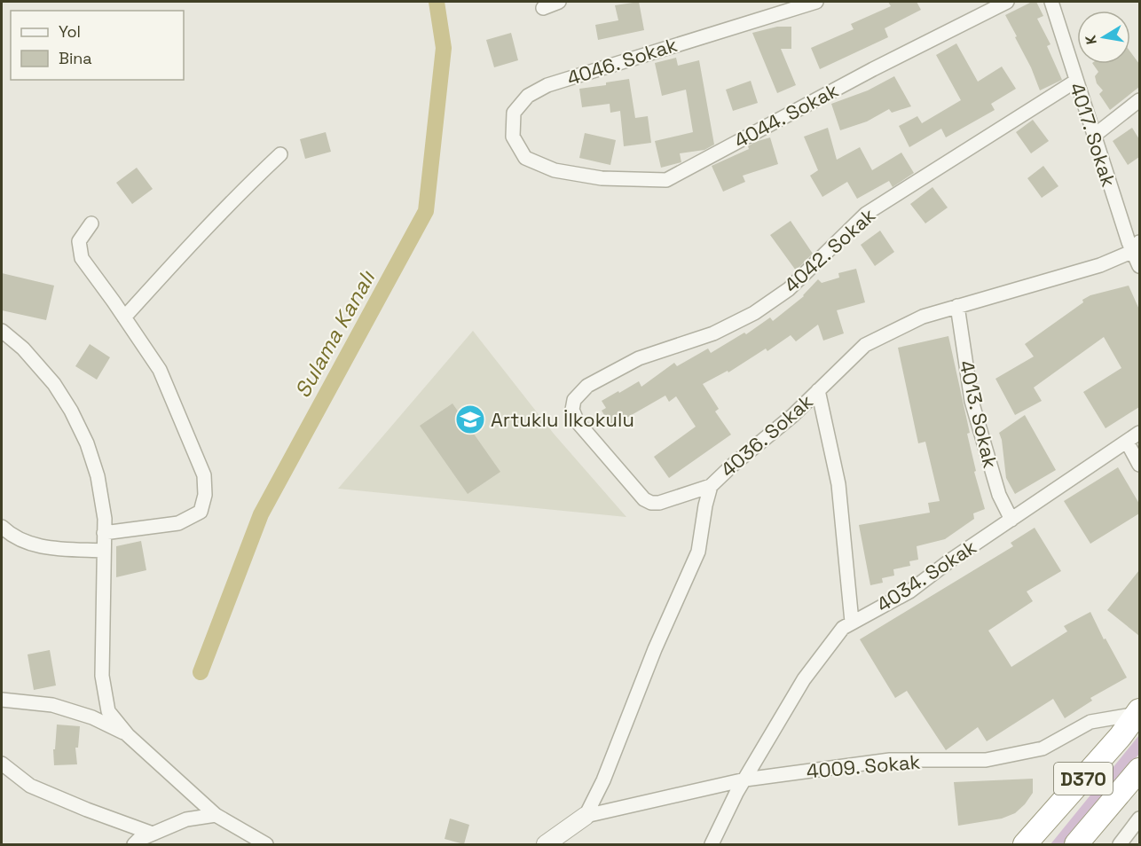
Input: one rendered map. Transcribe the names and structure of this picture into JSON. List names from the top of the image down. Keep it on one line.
{"streets":{"highway":["D370"],"street":["4046. Sokak","4044. Sokak","4017. Sokak","4042. Sokak","4013. Sokak","4036. Sokak","4034. Sokak","4009. Sokak"]},"crossings":[["4046. Sokak","4044. Sokak"],["4017. Sokak","4042. Sokak"],["4017. Sokak","4036. Sokak"],["4042. Sokak","4036. Sokak"],["4013. Sokak","4036. Sokak"],["4013. Sokak","4034. Sokak"],["4036. Sokak","4009. Sokak"],["4034. Sokak","4009. Sokak"],["4009. Sokak","D370"]],"water":["Sulama Kanalı"],"places":{"school or university":["Artuklu İlkokulu"]},"legend":["Yol","Bina"],"north":"left"}
